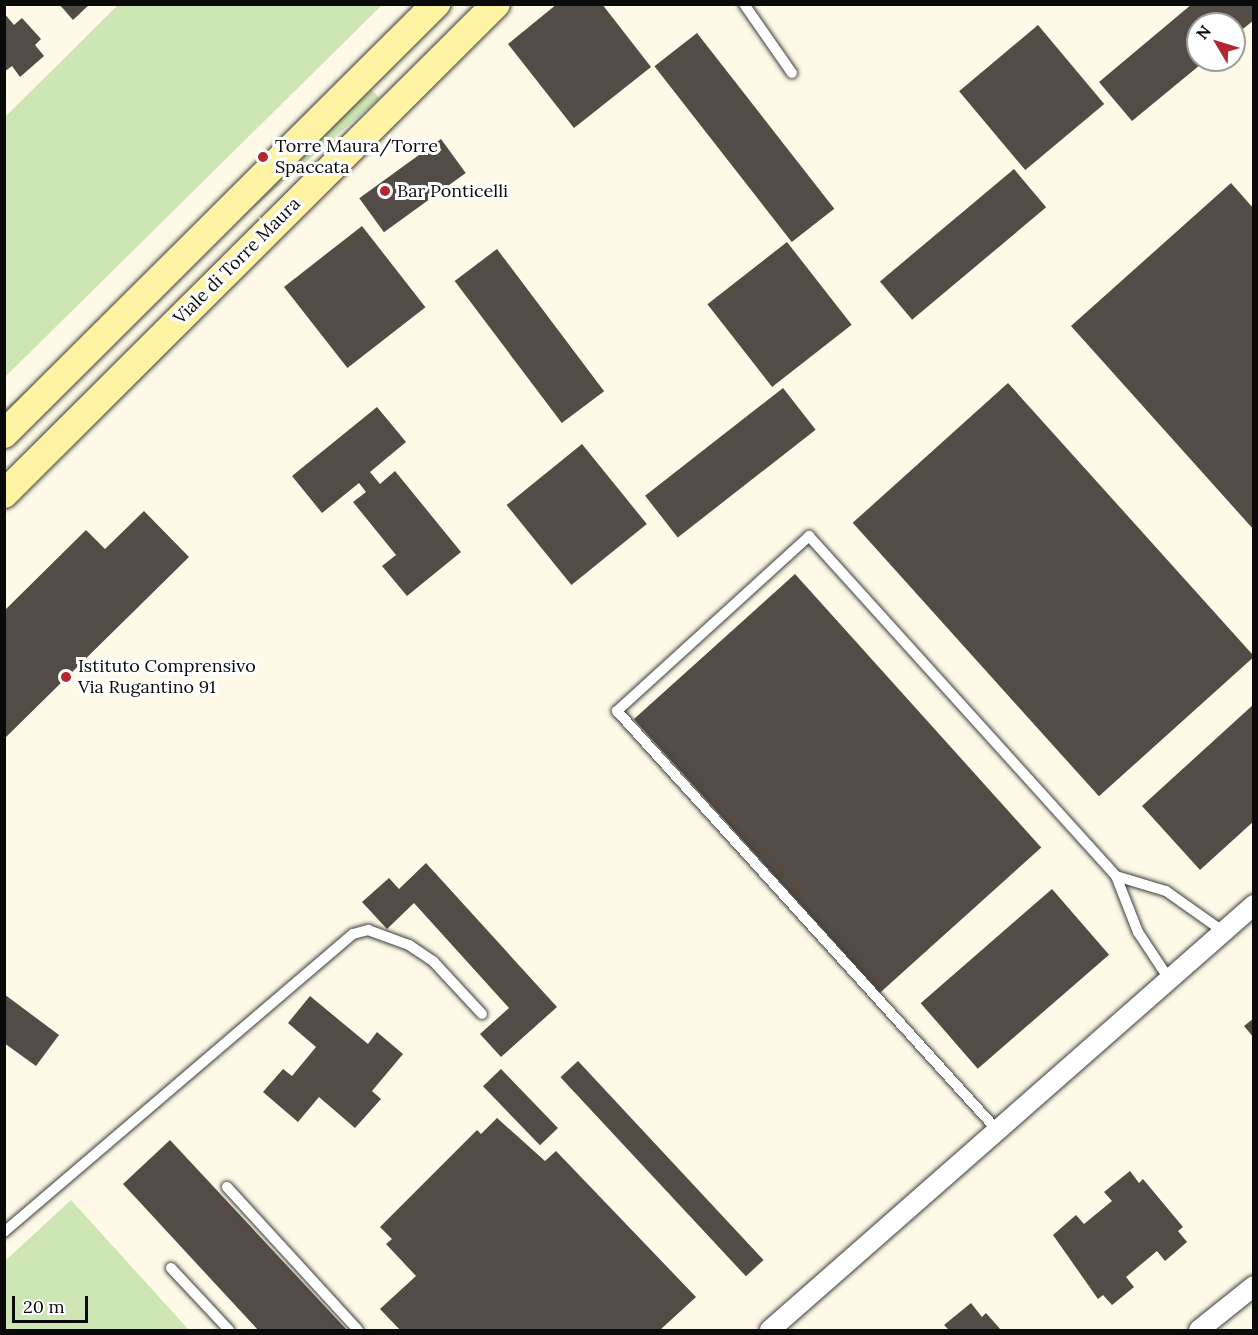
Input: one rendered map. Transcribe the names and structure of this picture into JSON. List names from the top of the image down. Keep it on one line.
{"streets":{"street":["Viale di Torre Maura"]},"places":["Torre Maura/Torre Spaccata","Bar Ponticelli","Istituto Comprensivo Via Rugantino 91"],"scale_bar":"20 m","north":"top left"}
